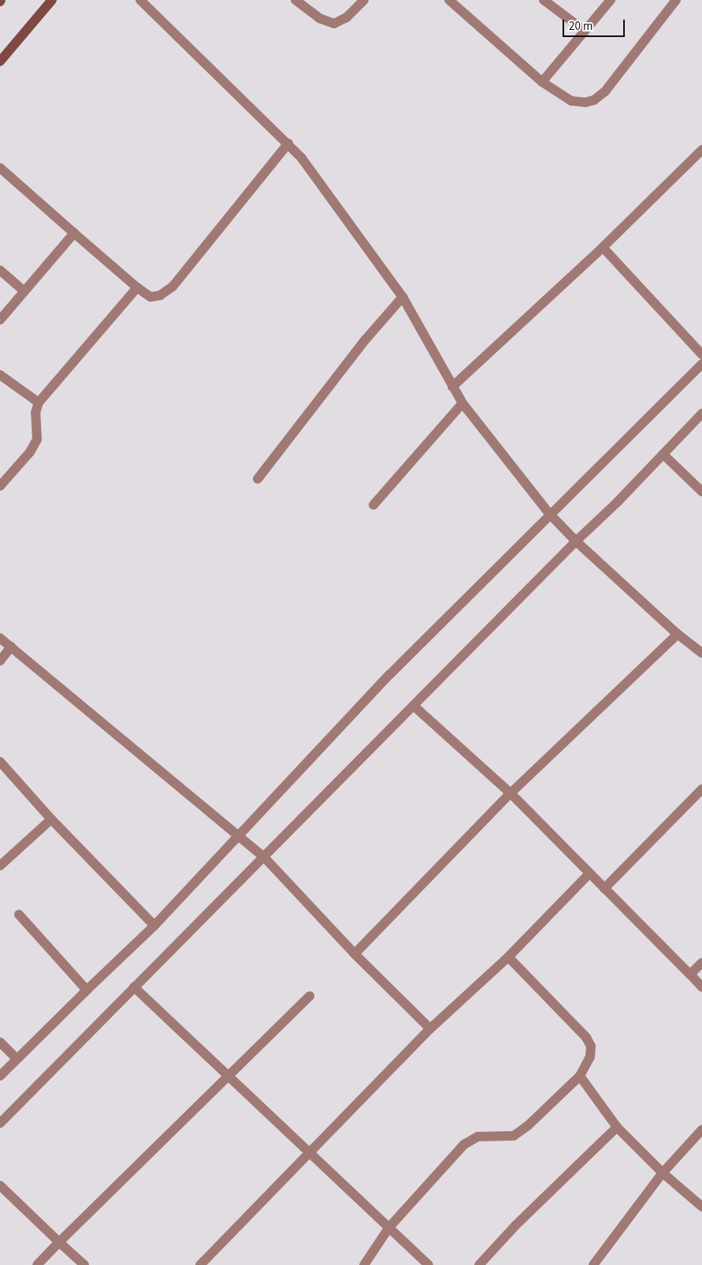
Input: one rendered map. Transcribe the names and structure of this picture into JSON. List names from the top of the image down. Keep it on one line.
{"scale_bar":"20 m"}
